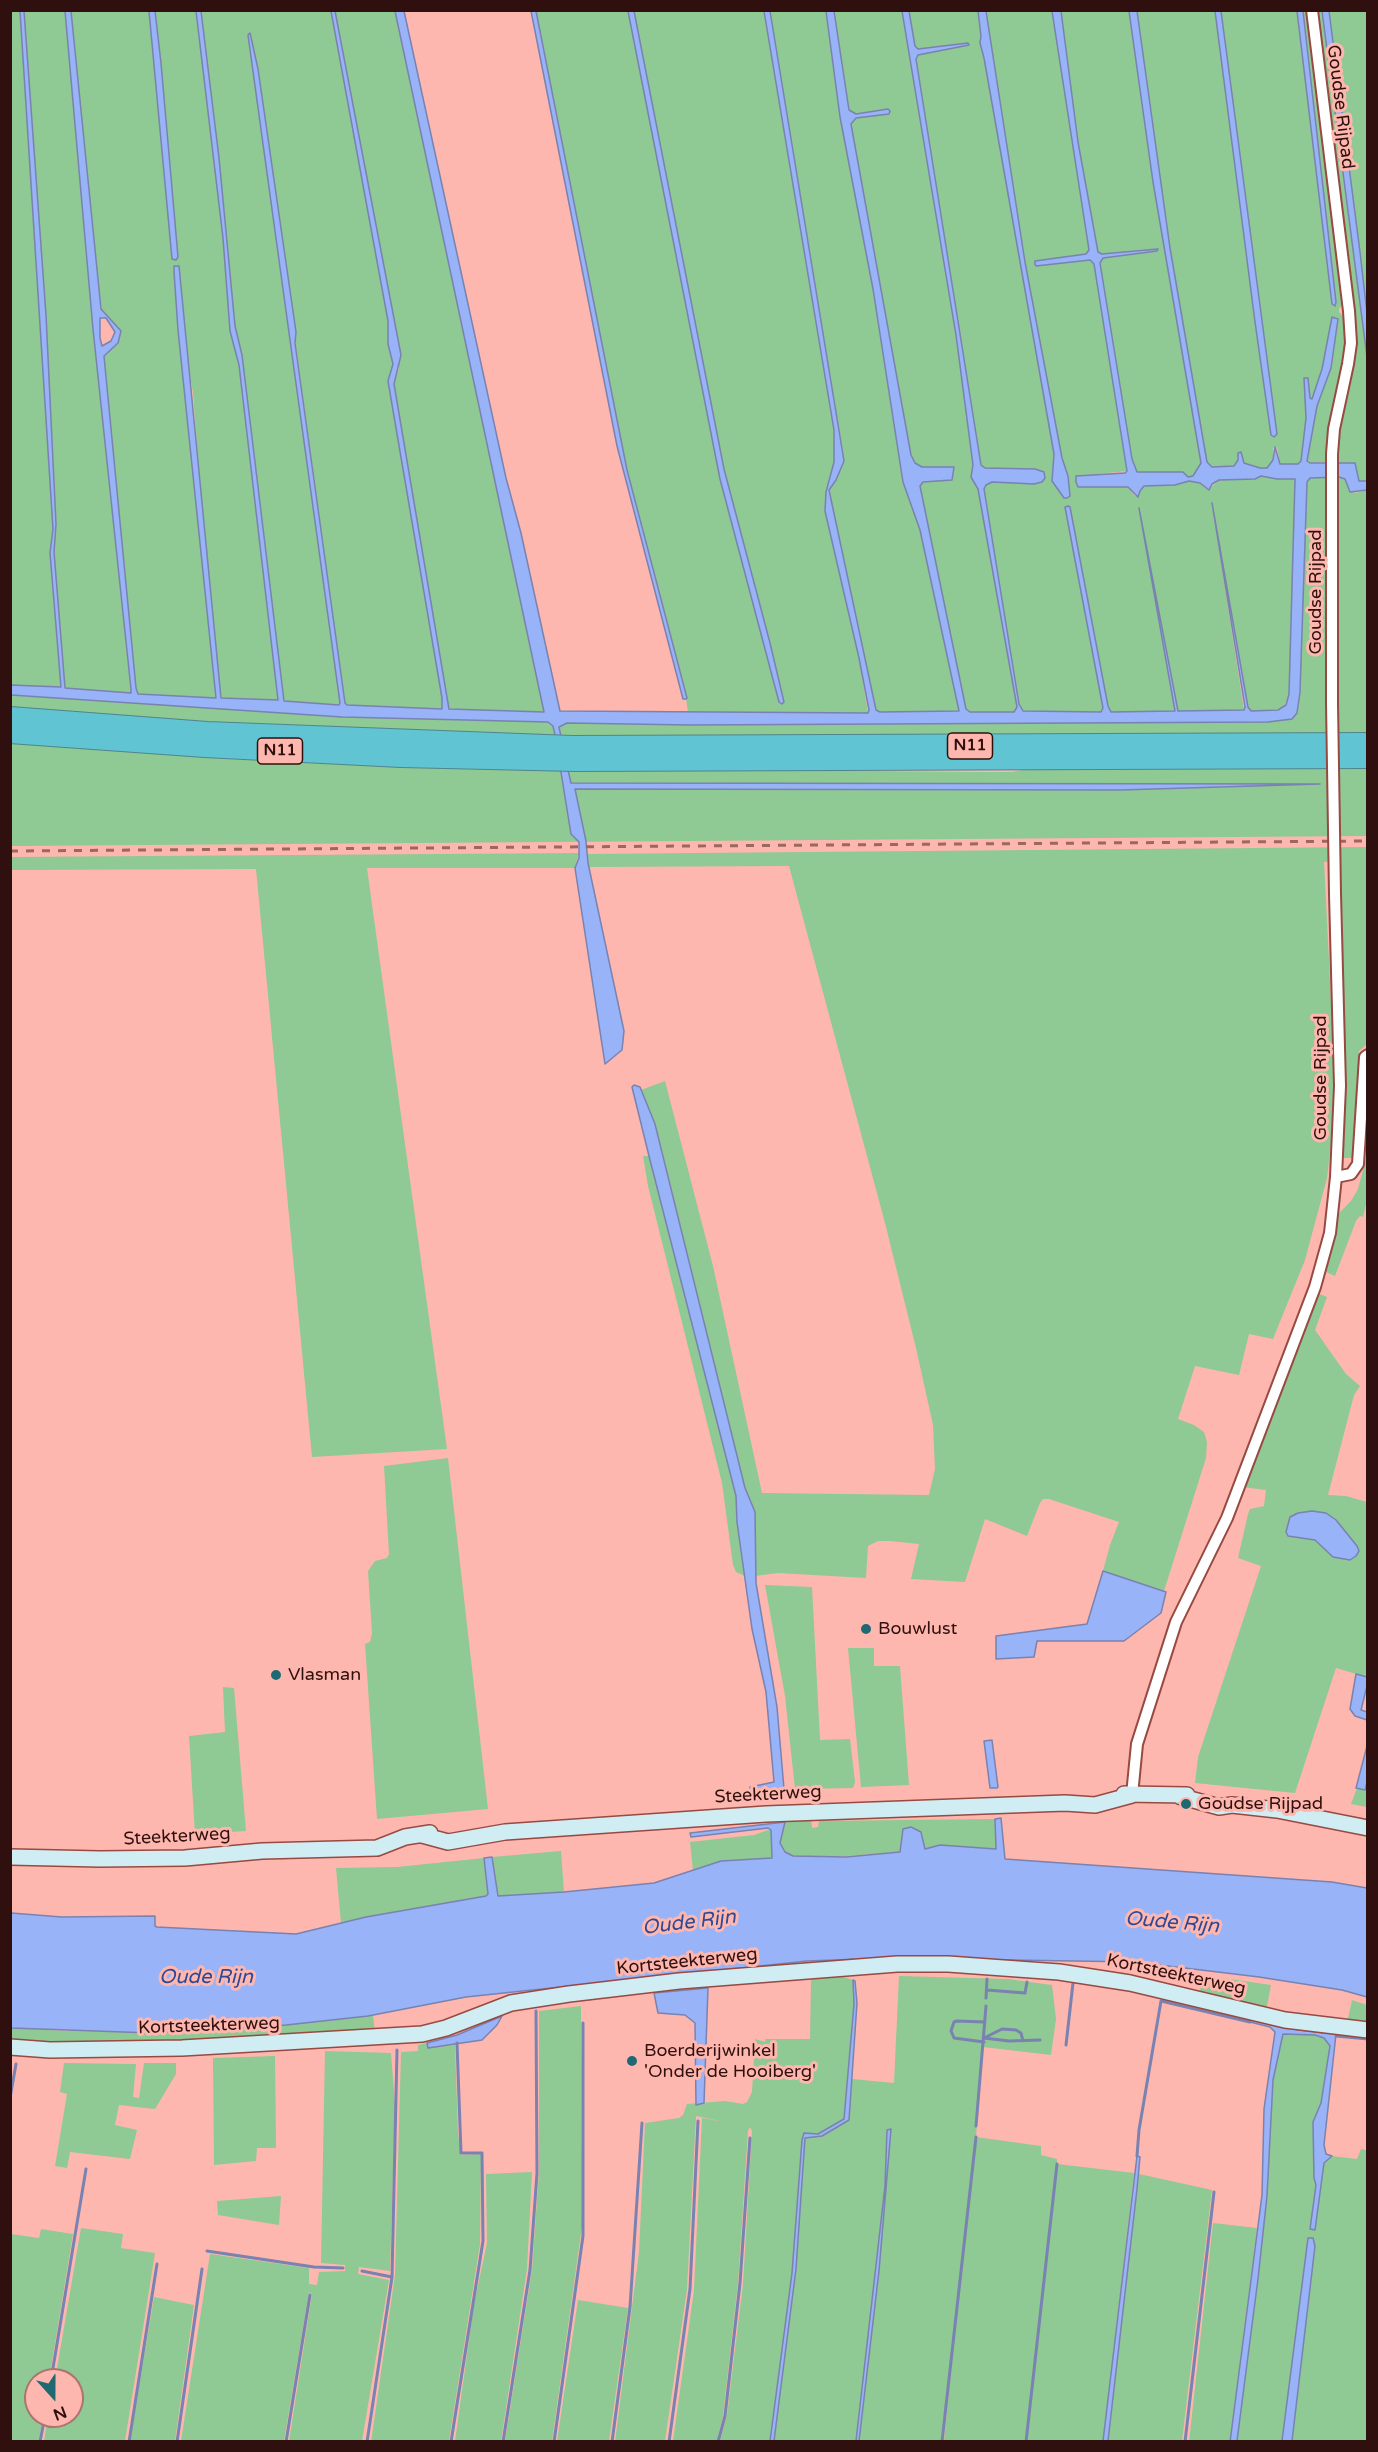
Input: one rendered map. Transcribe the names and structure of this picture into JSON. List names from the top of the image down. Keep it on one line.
{"streets":{"highway":["N11"],"main road":["Steekterweg","Kortsteekterweg"],"street":["Goudse Rijpad"]},"crossings":[["Goudse Rijpad","Steekterweg"]],"water":["Oude Rijn"],"places":["Bouwlust","Vlasman","Goudse Rijpad","Boerderijwinkel 'Onder de Hooiberg'"],"north":"bottom"}
